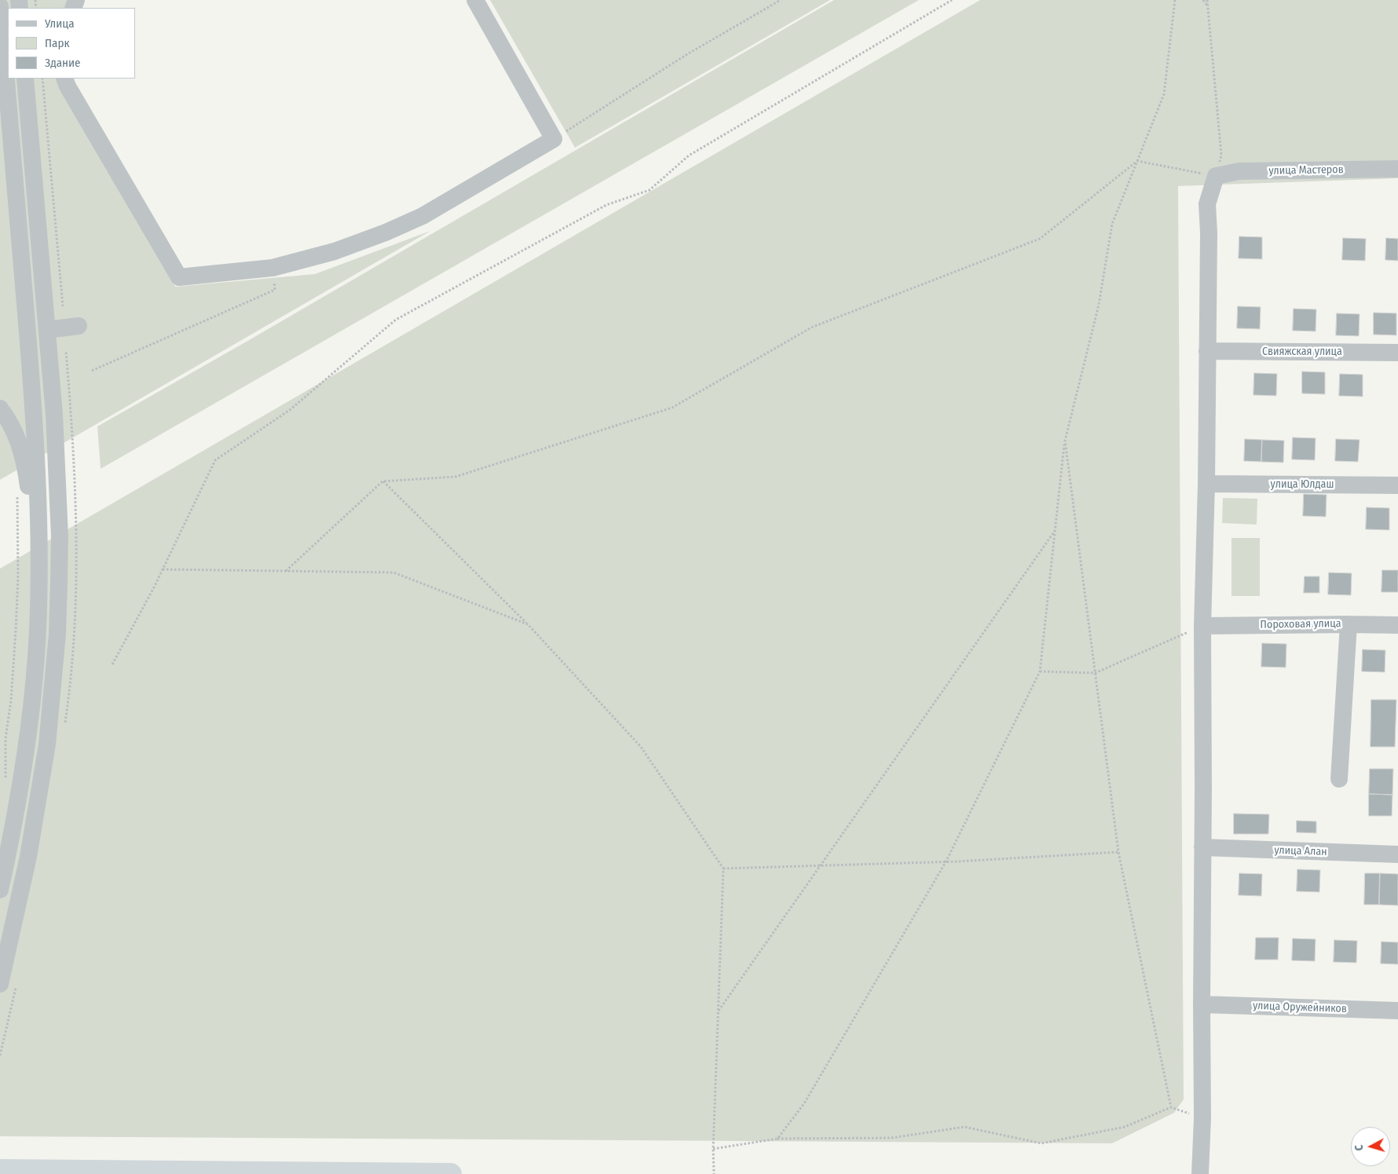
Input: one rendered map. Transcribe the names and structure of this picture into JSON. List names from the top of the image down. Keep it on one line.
{"streets":{"street":["улица Мастеров","Свияжская улица","улица Юлдаш","Пороховая улица","улица Алан","улица Оружейников"]},"legend":["Улица","Парк","Здание"],"north":"left"}
